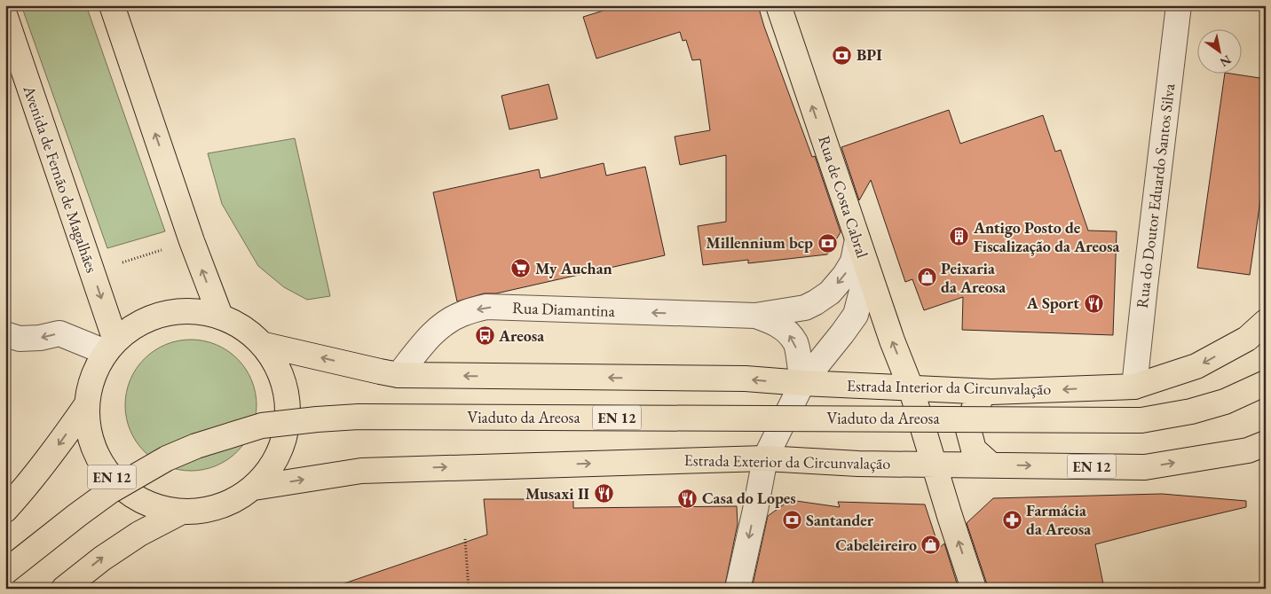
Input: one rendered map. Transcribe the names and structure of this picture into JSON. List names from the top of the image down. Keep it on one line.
{"streets":{"main road":["Avenida de Fernão de Magalhães","Rua de Costa Cabral","Estrada Interior da Circunvalação","Viaduto da Areosa","EN 12","Estrada Exterior da Circunvalação"],"street":["Rua do Doutor Eduardo Santos Silva","Rua Diamantina"]},"crossings":[["Avenida de Fernão de Magalhães","EN 12"],["Rua do Doutor Eduardo Santos Silva","Estrada Interior da Circunvalação"],["Rua de Costa Cabral","Rua Diamantina"],["Rua de Costa Cabral","Estrada Interior da Circunvalação"],["Rua de Costa Cabral","Estrada Exterior da Circunvalação"],["Rua Diamantina","Estrada Interior da Circunvalação"],["Rua Diamantina","EN 12"],["Estrada Interior da Circunvalação","EN 12"],["EN 12","Estrada Exterior da Circunvalação"]],"one_way":["Rua de Costa Cabral","Rua Diamantina","Estrada Interior da Circunvalação"],"places":{"bank":["BPI","Millennium bcp","Santander"],"building":["Antigo Posto de Fiscalização da Areosa"],"supermarket":["My Auchan"],"shop":["Peixaria da Areosa","Cabeleireiro"],"restaurant":["A Sport","Musaxi II","Casa do Lopes"],"bus stop":["Areosa"],"pharmacy":["Farmácia da Areosa"]},"north":"bottom right"}
